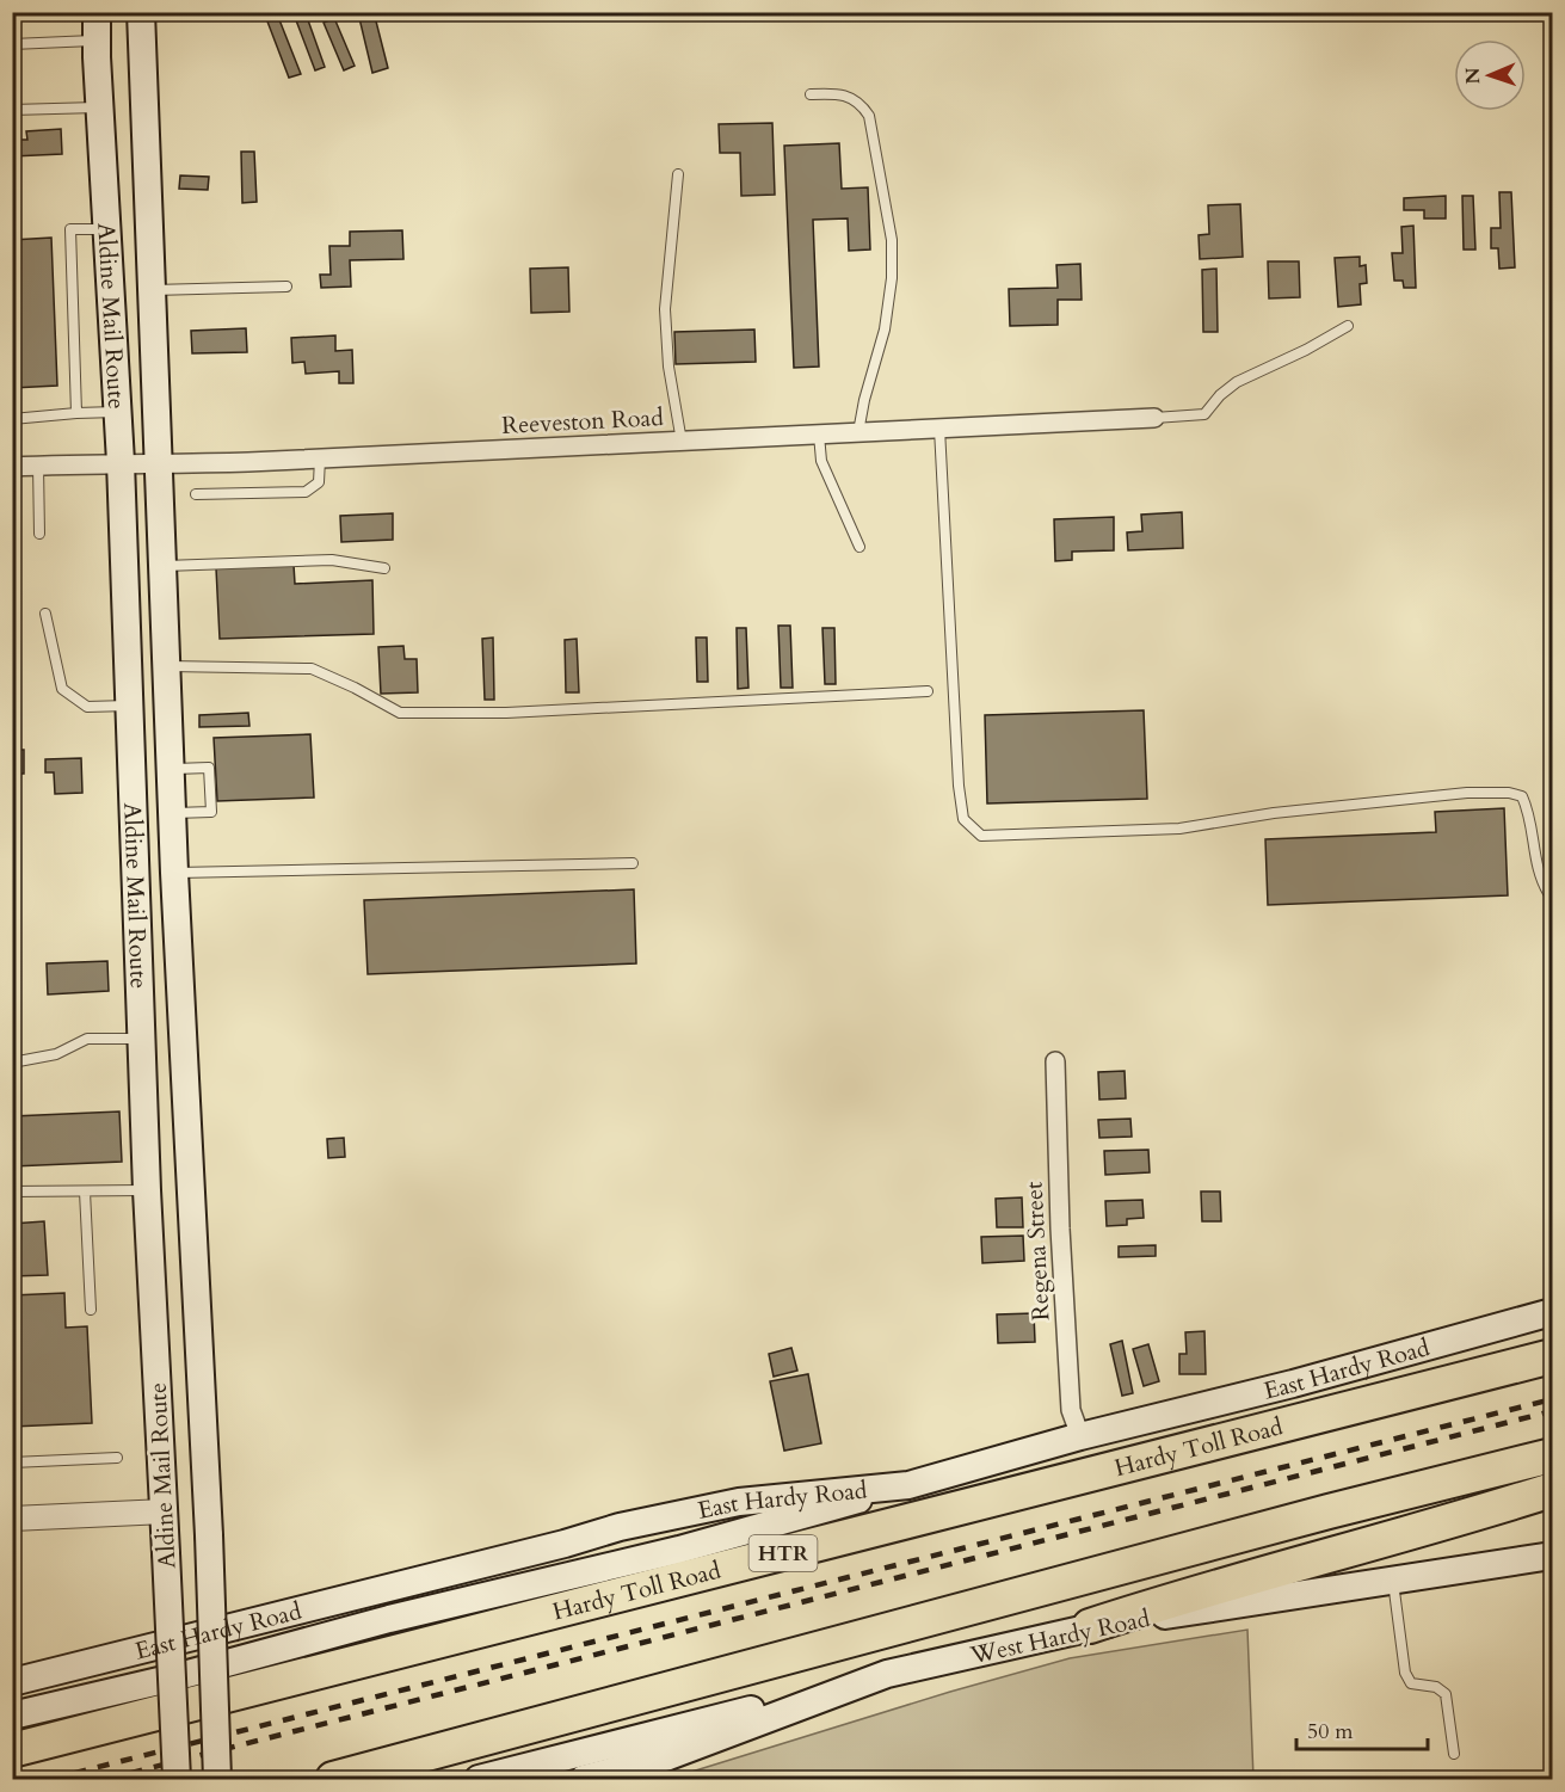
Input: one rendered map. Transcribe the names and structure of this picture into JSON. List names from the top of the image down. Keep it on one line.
{"streets":{"highway":["Hardy Toll Road","HTR"],"main road":["Aldine Mail Route","East Hardy Road","West Hardy Road"],"street":["Reeveston Road","Regena Street"]},"crossings":[["Aldine Mail Route","Reeveston Road"],["Regena Street","East Hardy Road"]],"scale_bar":"50 m","north":"left"}
